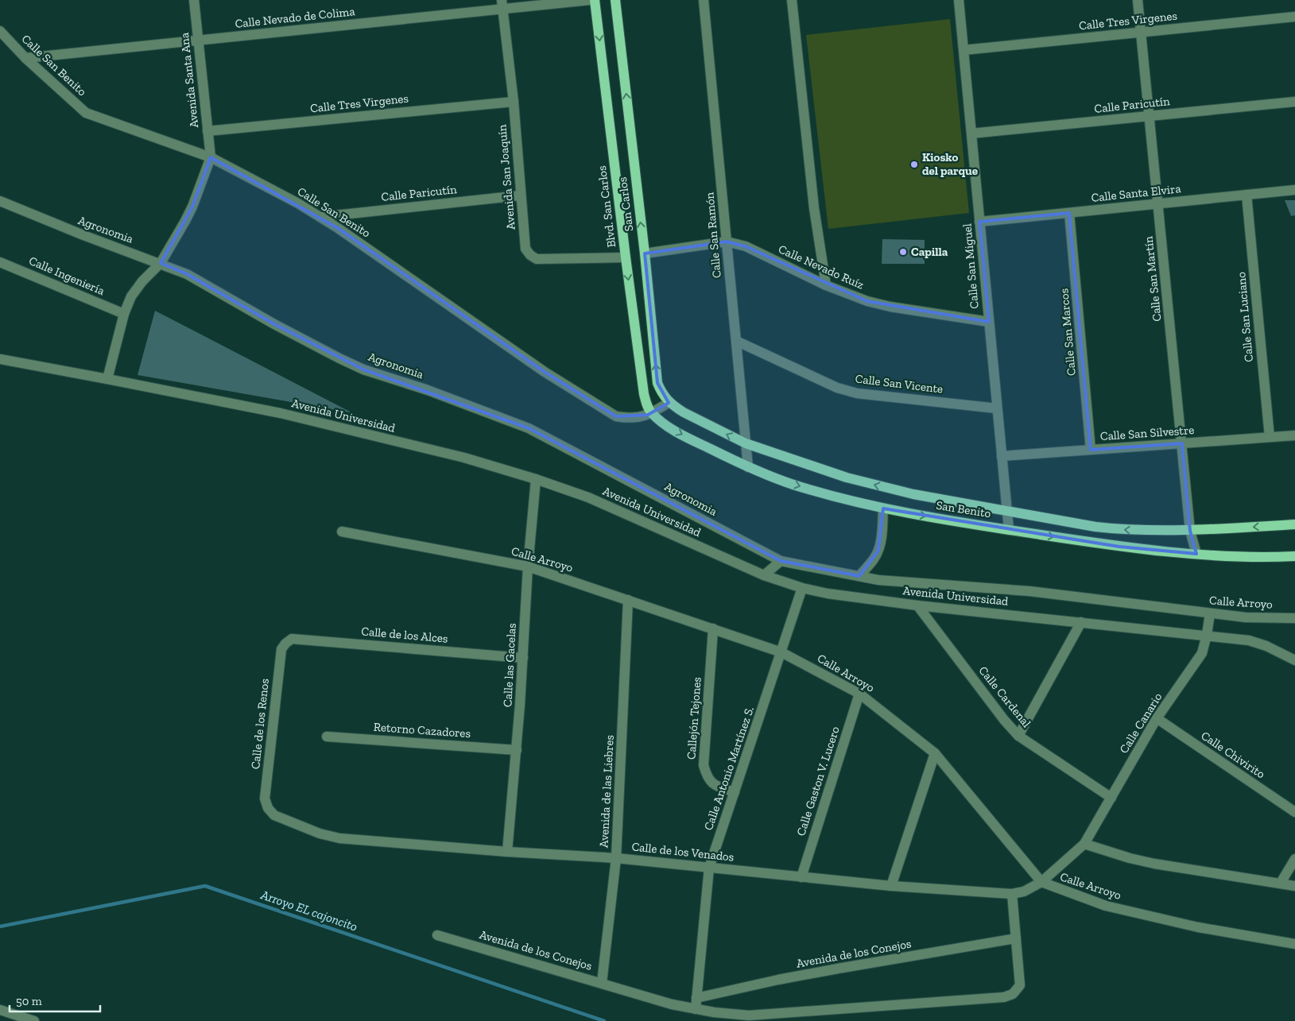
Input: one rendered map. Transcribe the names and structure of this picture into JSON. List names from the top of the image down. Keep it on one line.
{"streets":{"main road":["San Carlos","Blvd. San Carlos","San Benito"],"street":["Calle Nevado de Colima","Calle Tres Virgenes","Calle San Benito","Avenida Santa Ana","Calle Paricutín","Avenida San Joaquín","Calle Santa Elvira","Agronomia","Calle San Ramón","Calle San Miguel","Calle Nevado Ruíz","Calle Ingeniería","Calle San Martín","Calle San Luciano","Calle San Marcos","Calle San Vicente","Avenida Universidad","Calle San Silvestre","Calle Arroyo","Calle de los Alces","Calle las Gacelas","Calle Cardenal","Callejón Tejones","Calle Canario","Calle de los Renos","Retorno Cazadores","Calle Chivirito","Calle Antonio Martínez S.","Calle Gaston V. Lucero","Avenida de las Liebres","Calle de los Venados","Avenida de los Conejos"]},"crossings":[["Calle Nevado de Colima","Calle San Benito"],["Calle Nevado de Colima","Avenida Santa Ana"],["Calle Nevado de Colima","Avenida San Joaquín"],["Calle Tres Virgenes","Avenida Santa Ana"],["Calle Tres Virgenes","Avenida San Joaquín"],["Calle Tres Virgenes","Calle San Miguel"],["Calle Tres Virgenes","Calle San Martín"],["Calle San Benito","Avenida Santa Ana"],["Calle San Benito","Calle Paricutín"],["Calle San Benito","Blvd. San Carlos"],["Calle San Benito","San Benito"],["Calle Paricutín","Avenida San Joaquín"],["Calle Paricutín","Calle San Miguel"],["Calle Paricutín","Calle San Martín"],["Avenida San Joaquín","Blvd. San Carlos"],["Calle Santa Elvira","Calle San Miguel"],["Calle Santa Elvira","Calle San Martín"],["Calle Santa Elvira","Calle San Luciano"],["Calle Santa Elvira","Calle San Marcos"],["San Carlos","Calle Nevado Ruíz"],["San Carlos","San Benito"],["Blvd. San Carlos","San Benito"],["Agronomia","Calle Arroyo"],["Calle San Ramón","Calle Nevado Ruíz"],["Calle San Ramón","Calle San Vicente"],["Calle San Ramón","San Benito"],["Calle San Miguel","Calle Nevado Ruíz"],["Calle San Miguel","Calle San Vicente"],["Calle San Miguel","Calle San Silvestre"],["Calle San Miguel","San Benito"],["Calle San Martín","Calle San Silvestre"],["Calle San Martín","San Benito"],["Calle San Luciano","Calle San Silvestre"],["Calle San Marcos","Calle San Silvestre"],["Avenida Universidad","Calle las Gacelas"],["Avenida Universidad","Calle Cardenal"],["Avenida Universidad","Calle Canario"],["Avenida Universidad","Calle Antonio Martínez S."],["Calle Arroyo","Calle las Gacelas"],["Calle Arroyo","Callejón Tejones"],["Calle Arroyo","Calle Canario"],["Calle Arroyo","Calle Antonio Martínez S."],["Calle Arroyo","Calle Gaston V. Lucero"],["Calle Arroyo","Avenida de las Liebres"],["Calle Arroyo","Calle de los Venados"],["Calle de los Alces","Calle las Gacelas"],["Calle de los Alces","Calle de los Renos"],["Calle las Gacelas","Retorno Cazadores"],["Calle las Gacelas","Calle de los Venados"],["Calle Cardenal","Calle Canario"],["Callejón Tejones","Calle Antonio Martínez S."],["Calle Canario","Calle Chivirito"],["Calle Canario","Calle de los Venados"],["Calle de los Renos","Calle de los Venados"],["Calle Antonio Martínez S.","Calle de los Venados"],["Calle Antonio Martínez S.","Avenida de los Conejos"],["Calle Gaston V. Lucero","Calle de los Venados"],["Avenida de las Liebres","Calle de los Venados"],["Avenida de las Liebres","Avenida de los Conejos"]],"one_way":["San Carlos","Blvd. San Carlos"],"water":["Arroyo EL cajoncito"],"places":["Kiosko del parque","Capilla"],"scale_bar":"50 m"}
